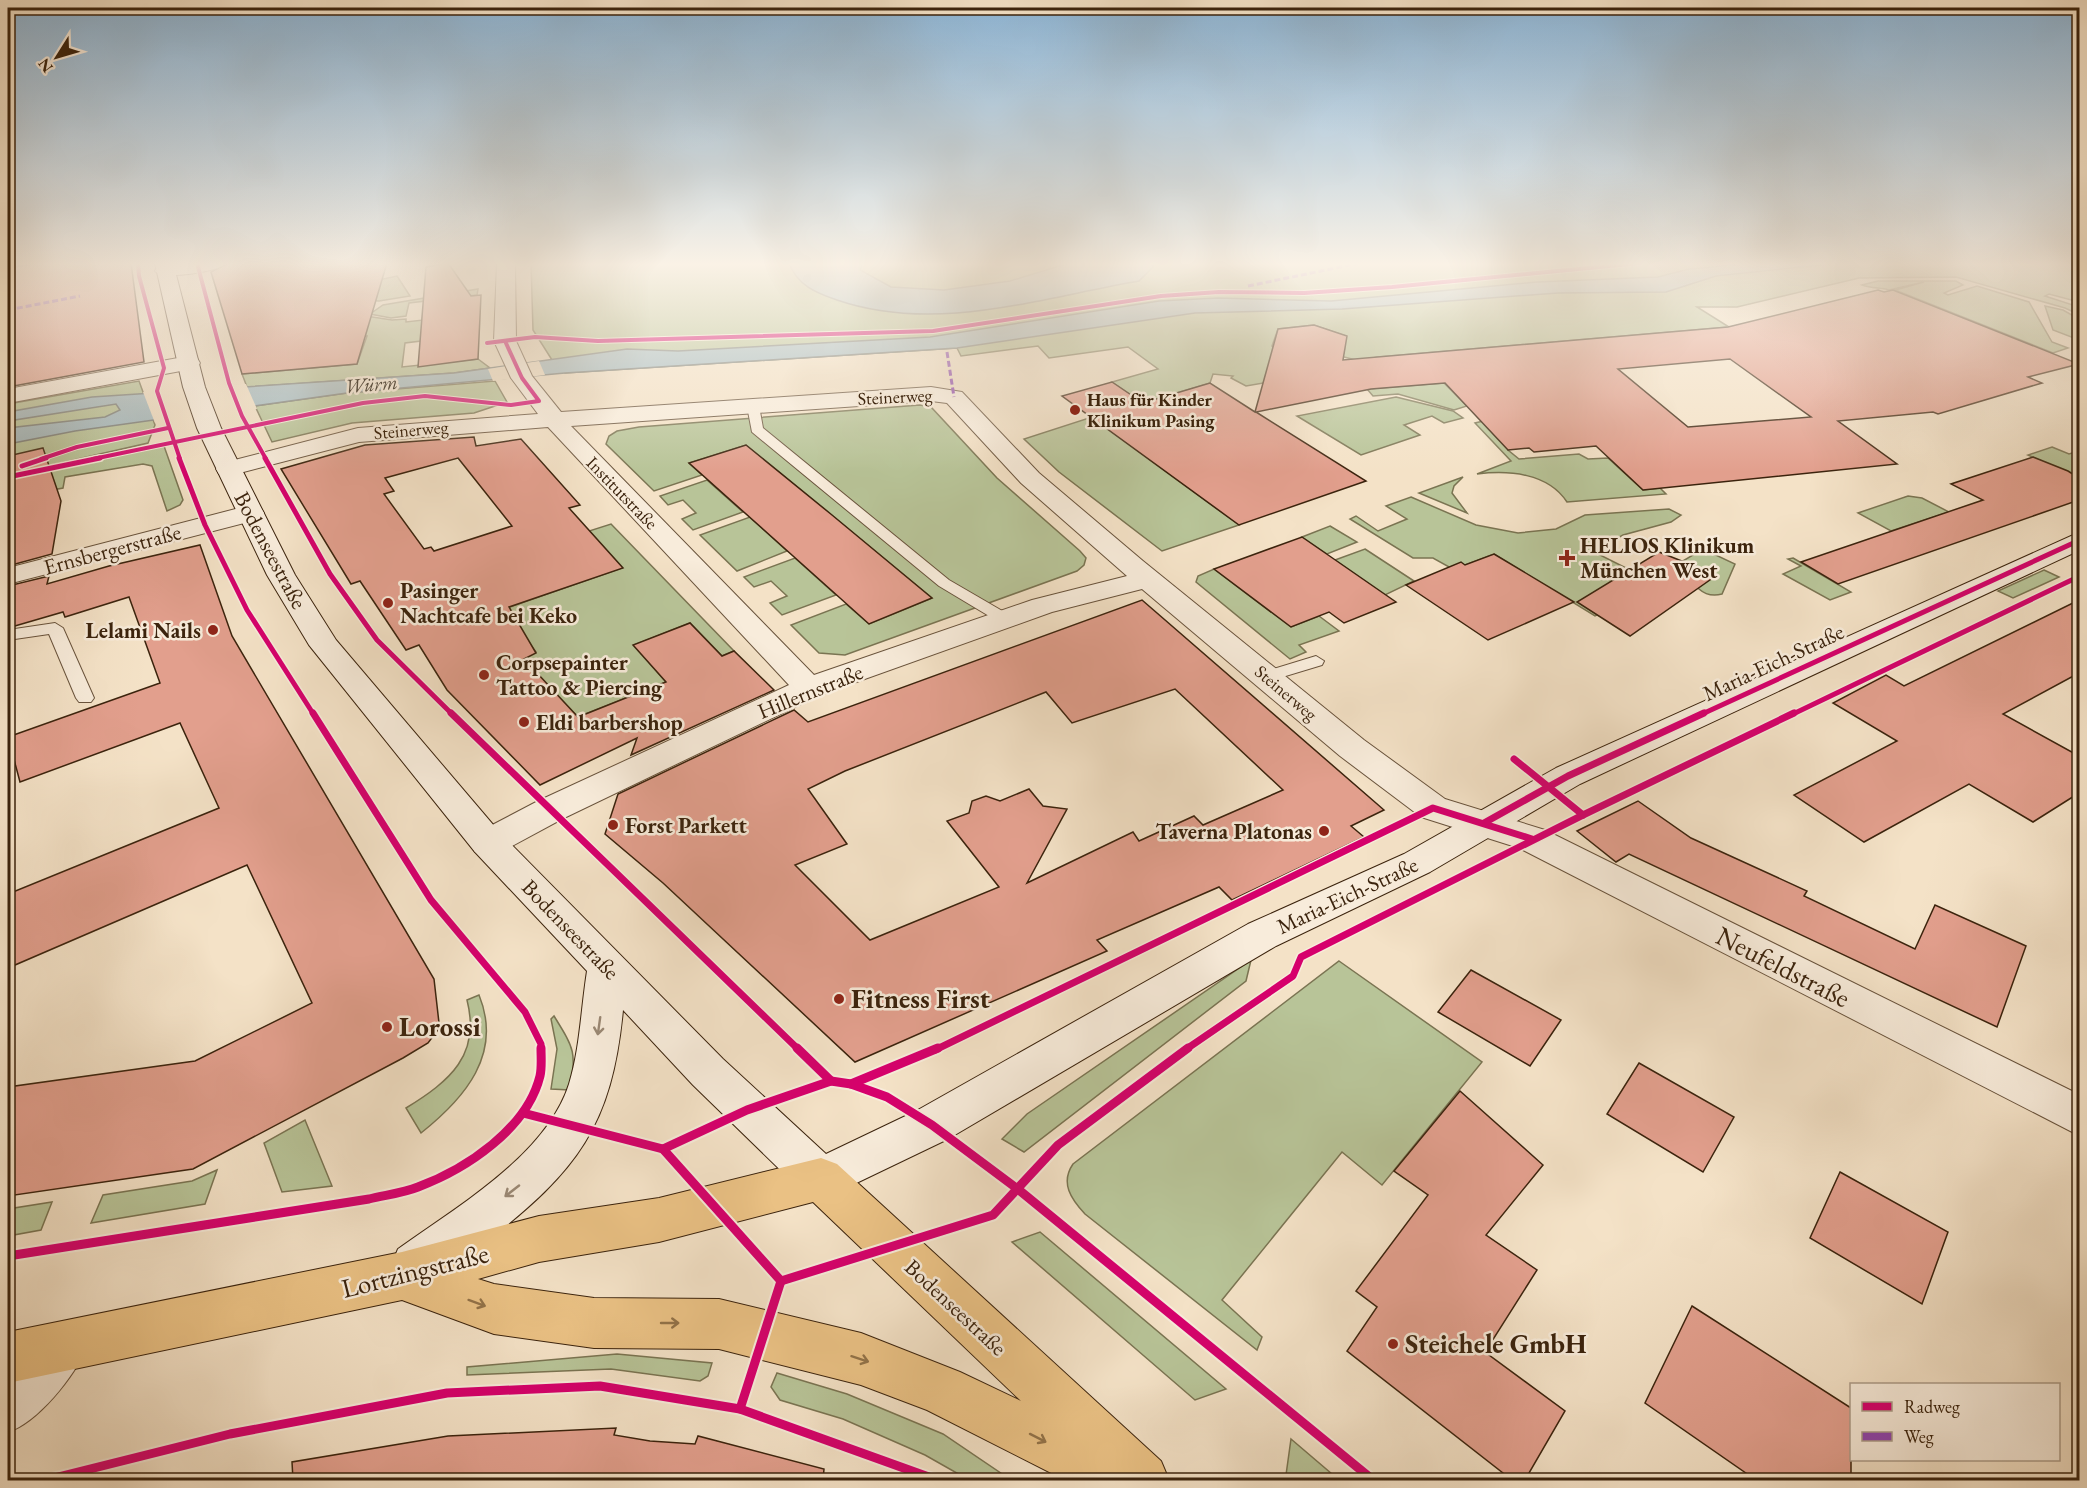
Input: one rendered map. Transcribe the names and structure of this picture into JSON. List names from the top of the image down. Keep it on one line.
{"streets":{"main road":["Bodenseestraße","Lortzingstraße"],"street":["Steinerweg","Institutstraße","Ernsbergerstraße","Maria-Eich-Straße","Hillernstraße","Neufeldstraße"]},"crossings":[["Steinerweg","Institutstraße"],["Steinerweg","Bodenseestraße"],["Steinerweg","Maria-Eich-Straße"],["Steinerweg","Hillernstraße"],["Steinerweg","Neufeldstraße"],["Institutstraße","Hillernstraße"],["Ernsbergerstraße","Bodenseestraße"],["Bodenseestraße","Maria-Eich-Straße"],["Bodenseestraße","Hillernstraße"],["Bodenseestraße","Lortzingstraße"],["Maria-Eich-Straße","Neufeldstraße"],["Maria-Eich-Straße","Lortzingstraße"]],"water":["Würm"],"places":{"other":["Haus für Kinder Klinikum Pasing","Pasinger Nachtcafe bei Keko","Lelami Nails","Corpsepainter Tattoo & Piercing","Eldi barbershop","Forst Parkett","Taverna Platonas","Fitness First","Lorossi","Steichele GmbH"],"health":["HELIOS Klinikum München West"]},"legend":["Radweg","Weg"],"north":"bottom left"}
